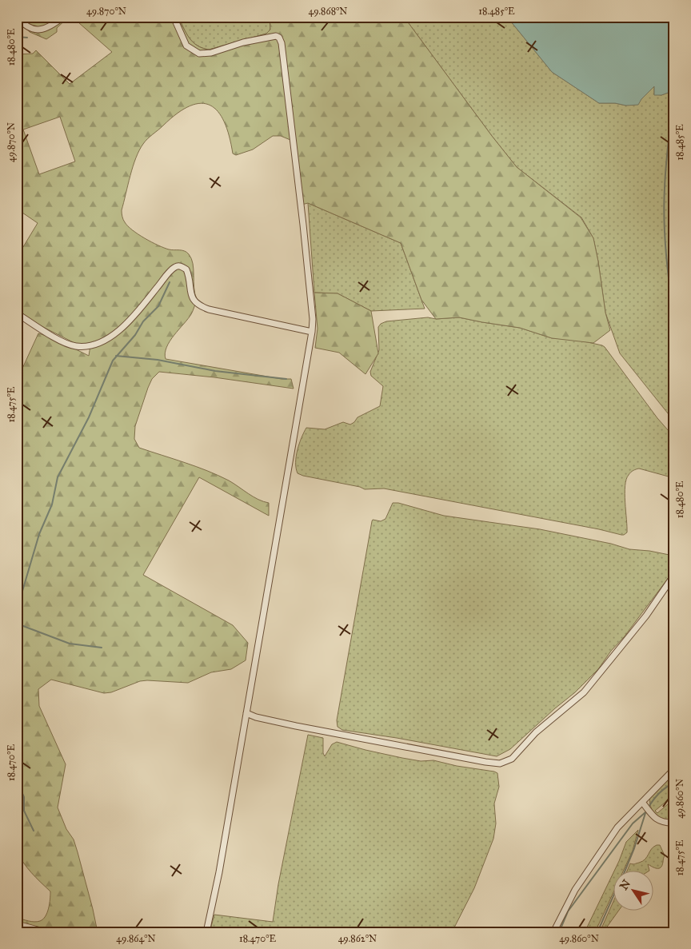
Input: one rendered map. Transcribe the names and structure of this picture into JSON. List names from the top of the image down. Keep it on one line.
{"north":"top left","coordinates":["49.870°N","49.868°N","18.485°E","18.480°E","18.475°E","18.470°E","49.860°N","49.864°N","49.862°N"]}
